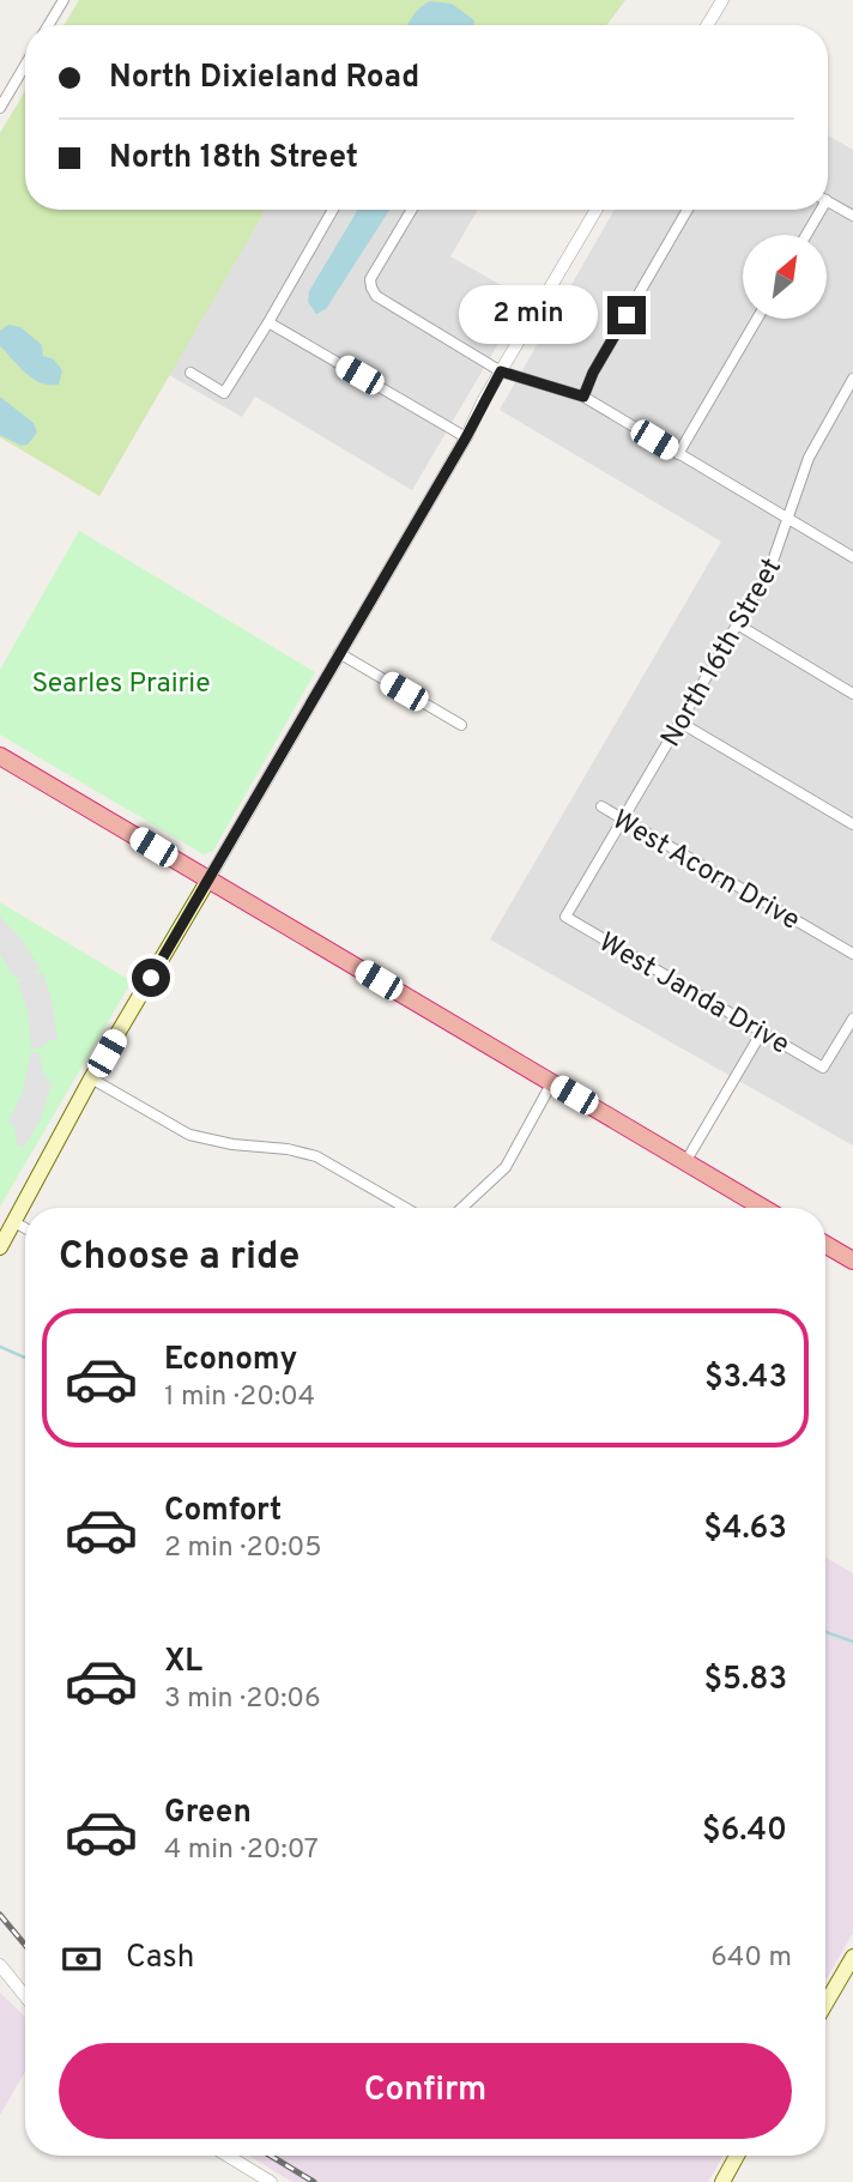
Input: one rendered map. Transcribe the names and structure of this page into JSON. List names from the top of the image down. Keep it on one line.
{"streets":{"street":["North 16th Street","West Acorn Drive","West Janda Drive"]},"crossings":[["North 16th Street","West Acorn Drive"],["North 16th Street","West Janda Drive"]],"parks":["Searles Prairie"],"north":"top right","page":{"banner":["North Dixieland Road","North 18th Street"],"bubble":"2 min","heading":"Choose a ride","list":[{"name":"Economy","note":"1 min · 20:04","value":"$3.43"},{"name":"Comfort","note":"2 min · 20:05","value":"$4.63"},{"name":"XL","note":"3 min · 20:06","value":"$5.83"},{"name":"Green","note":"4 min · 20:07","value":"$6.40"}],"pay":["Cash","640 m"],"buttons":"Confirm"}}
